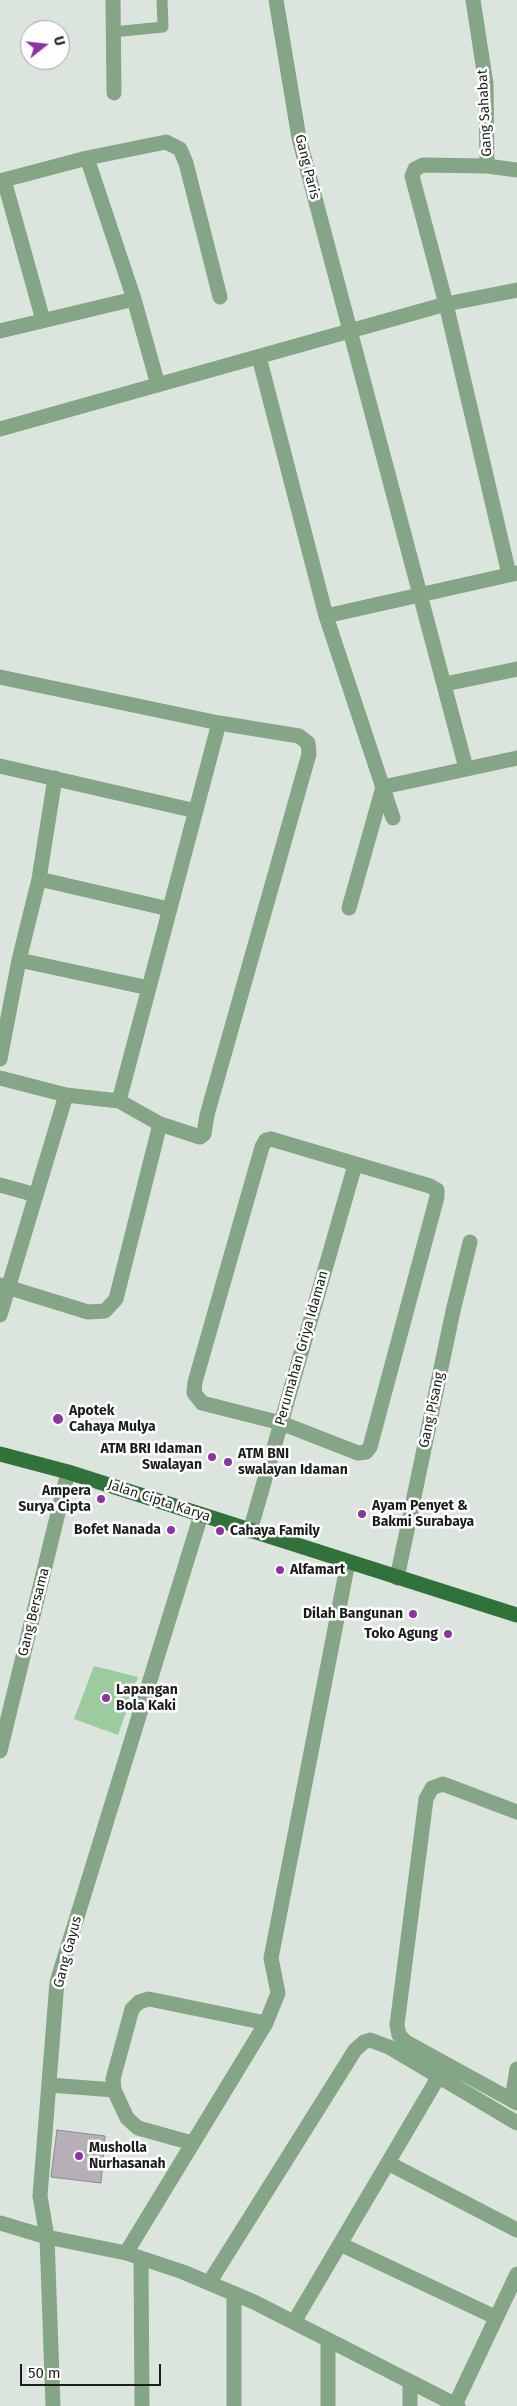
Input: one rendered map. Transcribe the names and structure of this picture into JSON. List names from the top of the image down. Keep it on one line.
{"streets":{"main road":["Jalan Cipta Karya"],"street":["Gang Sahabat","Gang Paris","Perumahan Griya Idaman","Gang Pisang","Gang Bersama","Gang Gayus"]},"crossings":[["Perumahan Griya Idaman","Jalan Cipta Karya"],["Gang Pisang","Jalan Cipta Karya"],["Jalan Cipta Karya","Gang Bersama"],["Jalan Cipta Karya","Gang Gayus"]],"places":["Apotek Cahaya Mulya","ATM BRI Idaman Swalayan","ATM BNI swalayan Idaman","Ampera Surya Cipta","Ayam Penyet & Bakmi Surabaya","Bofet Nanada","Cahaya Family","Alfamart","Dilah Bangunan","Toko Agung","Lapangan Bola Kaki","Musholla Nurhasanah"],"scale_bar":"50 m","north":"right"}
